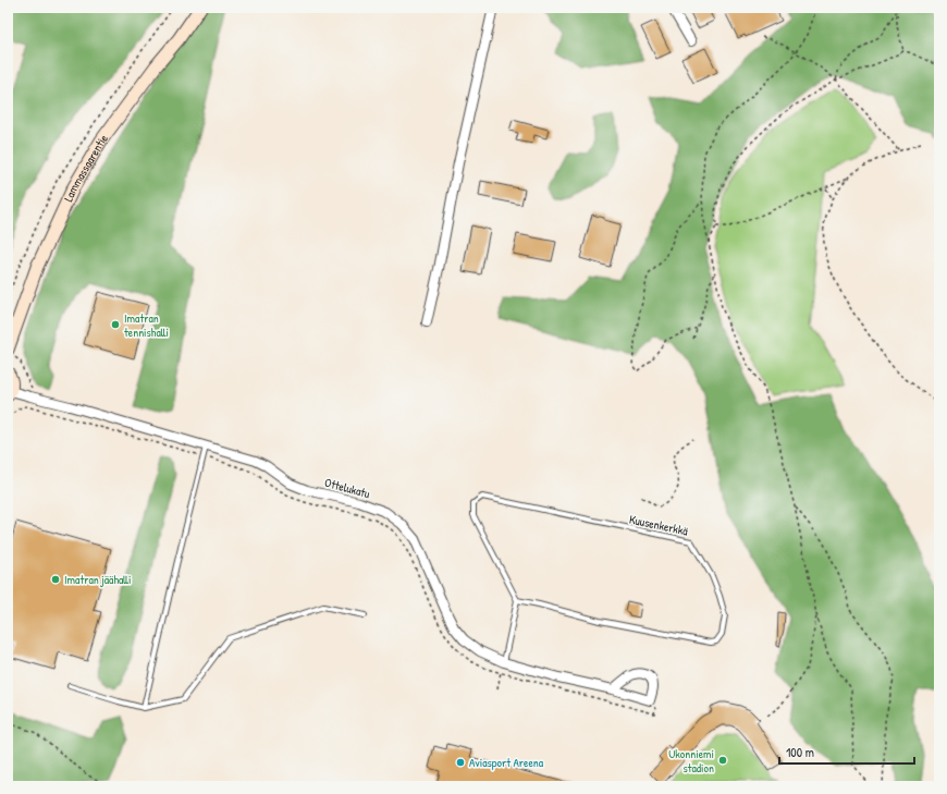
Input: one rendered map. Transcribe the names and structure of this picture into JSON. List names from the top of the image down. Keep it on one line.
{"streets":{"street":["Lammassaarentie","Ottelukatu"],"lane":["Kuusenkerkkä"]},"places":["Imatran tennishalli","Imatran jäähalli","Ukonniemi stadion","Aviasport Areena"],"scale_bar":"100 m"}
